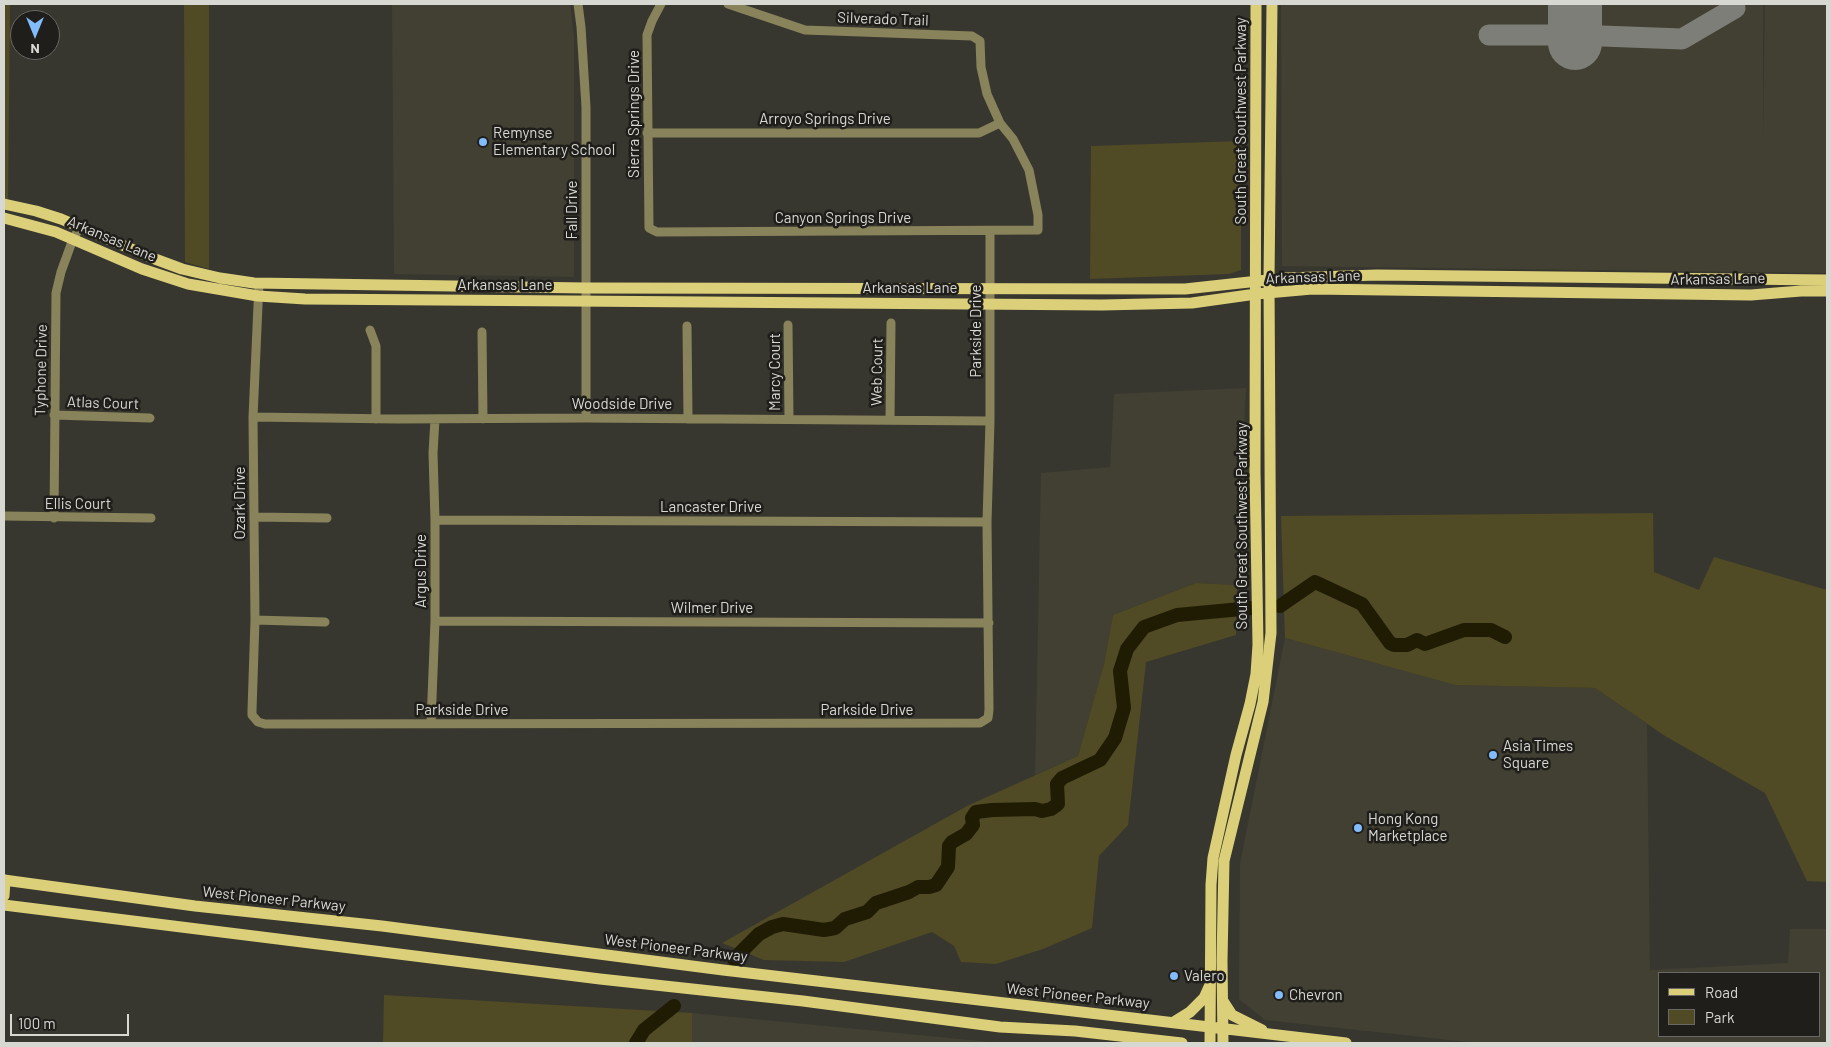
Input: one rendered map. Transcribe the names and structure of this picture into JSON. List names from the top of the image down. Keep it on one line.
{"streets":{"main road":["South Great Southwest Parkway","Arkansas Lane","West Pioneer Parkway"],"street":["Silverado Trail","Sierra Springs Drive","Arroyo Springs Drive","Fall Drive","Canyon Springs Drive","Parkside Drive","Typhone Drive","Marcy Court","Web Court","Atlas Court","Woodside Drive","Ozark Drive","Ellis Court","Lancaster Drive","Argus Drive","Wilmer Drive"]},"crossings":[["Silverado Trail","Arroyo Springs Drive"],["Silverado Trail","Canyon Springs Drive"],["Sierra Springs Drive","Arroyo Springs Drive"],["Sierra Springs Drive","Canyon Springs Drive"],["Arroyo Springs Drive","Canyon Springs Drive"],["South Great Southwest Parkway","Arkansas Lane"],["South Great Southwest Parkway","West Pioneer Parkway"],["Fall Drive","Arkansas Lane"],["Fall Drive","Woodside Drive"],["Canyon Springs Drive","Parkside Drive"],["Arkansas Lane","Parkside Drive"],["Arkansas Lane","Typhone Drive"],["Arkansas Lane","Ozark Drive"],["Parkside Drive","Woodside Drive"],["Parkside Drive","Ozark Drive"],["Parkside Drive","Lancaster Drive"],["Parkside Drive","Argus Drive"],["Parkside Drive","Wilmer Drive"],["Typhone Drive","Atlas Court"],["Typhone Drive","Ellis Court"],["Marcy Court","Woodside Drive"],["Web Court","Woodside Drive"],["Woodside Drive","Ozark Drive"],["Woodside Drive","Argus Drive"],["Lancaster Drive","Argus Drive"],["Argus Drive","Wilmer Drive"]],"places":["Remynse Elementary School","Asia Times Square","Hong Kong Marketplace","Valero","Chevron"],"legend":["Road","Park"],"scale_bar":"100 m","north":"bottom"}
